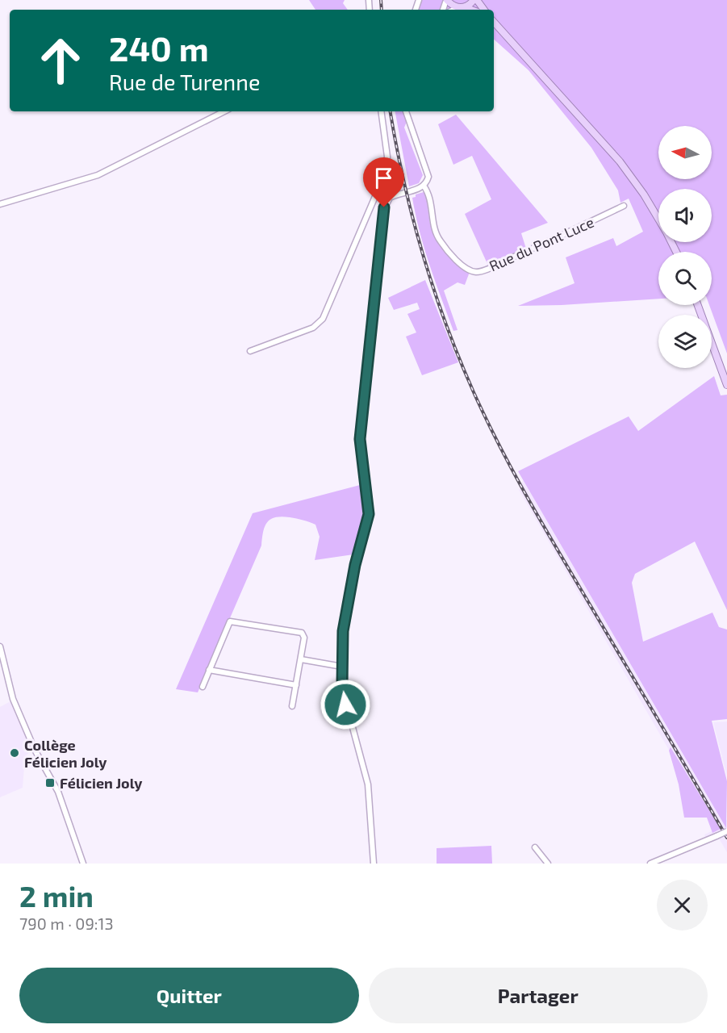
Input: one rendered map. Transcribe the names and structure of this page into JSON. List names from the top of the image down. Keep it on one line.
{"streets":{"street":["Rue du Pont Luce"]},"places":{"other":["Collège Félicien Joly"],"transit":["Félicien Joly"]},"north":"left","page":{"turn":["240 m","Rue de Turenne"],"heading":["2 min","790 m · 09:13"],"buttons":["Quitter","Partager"]}}
